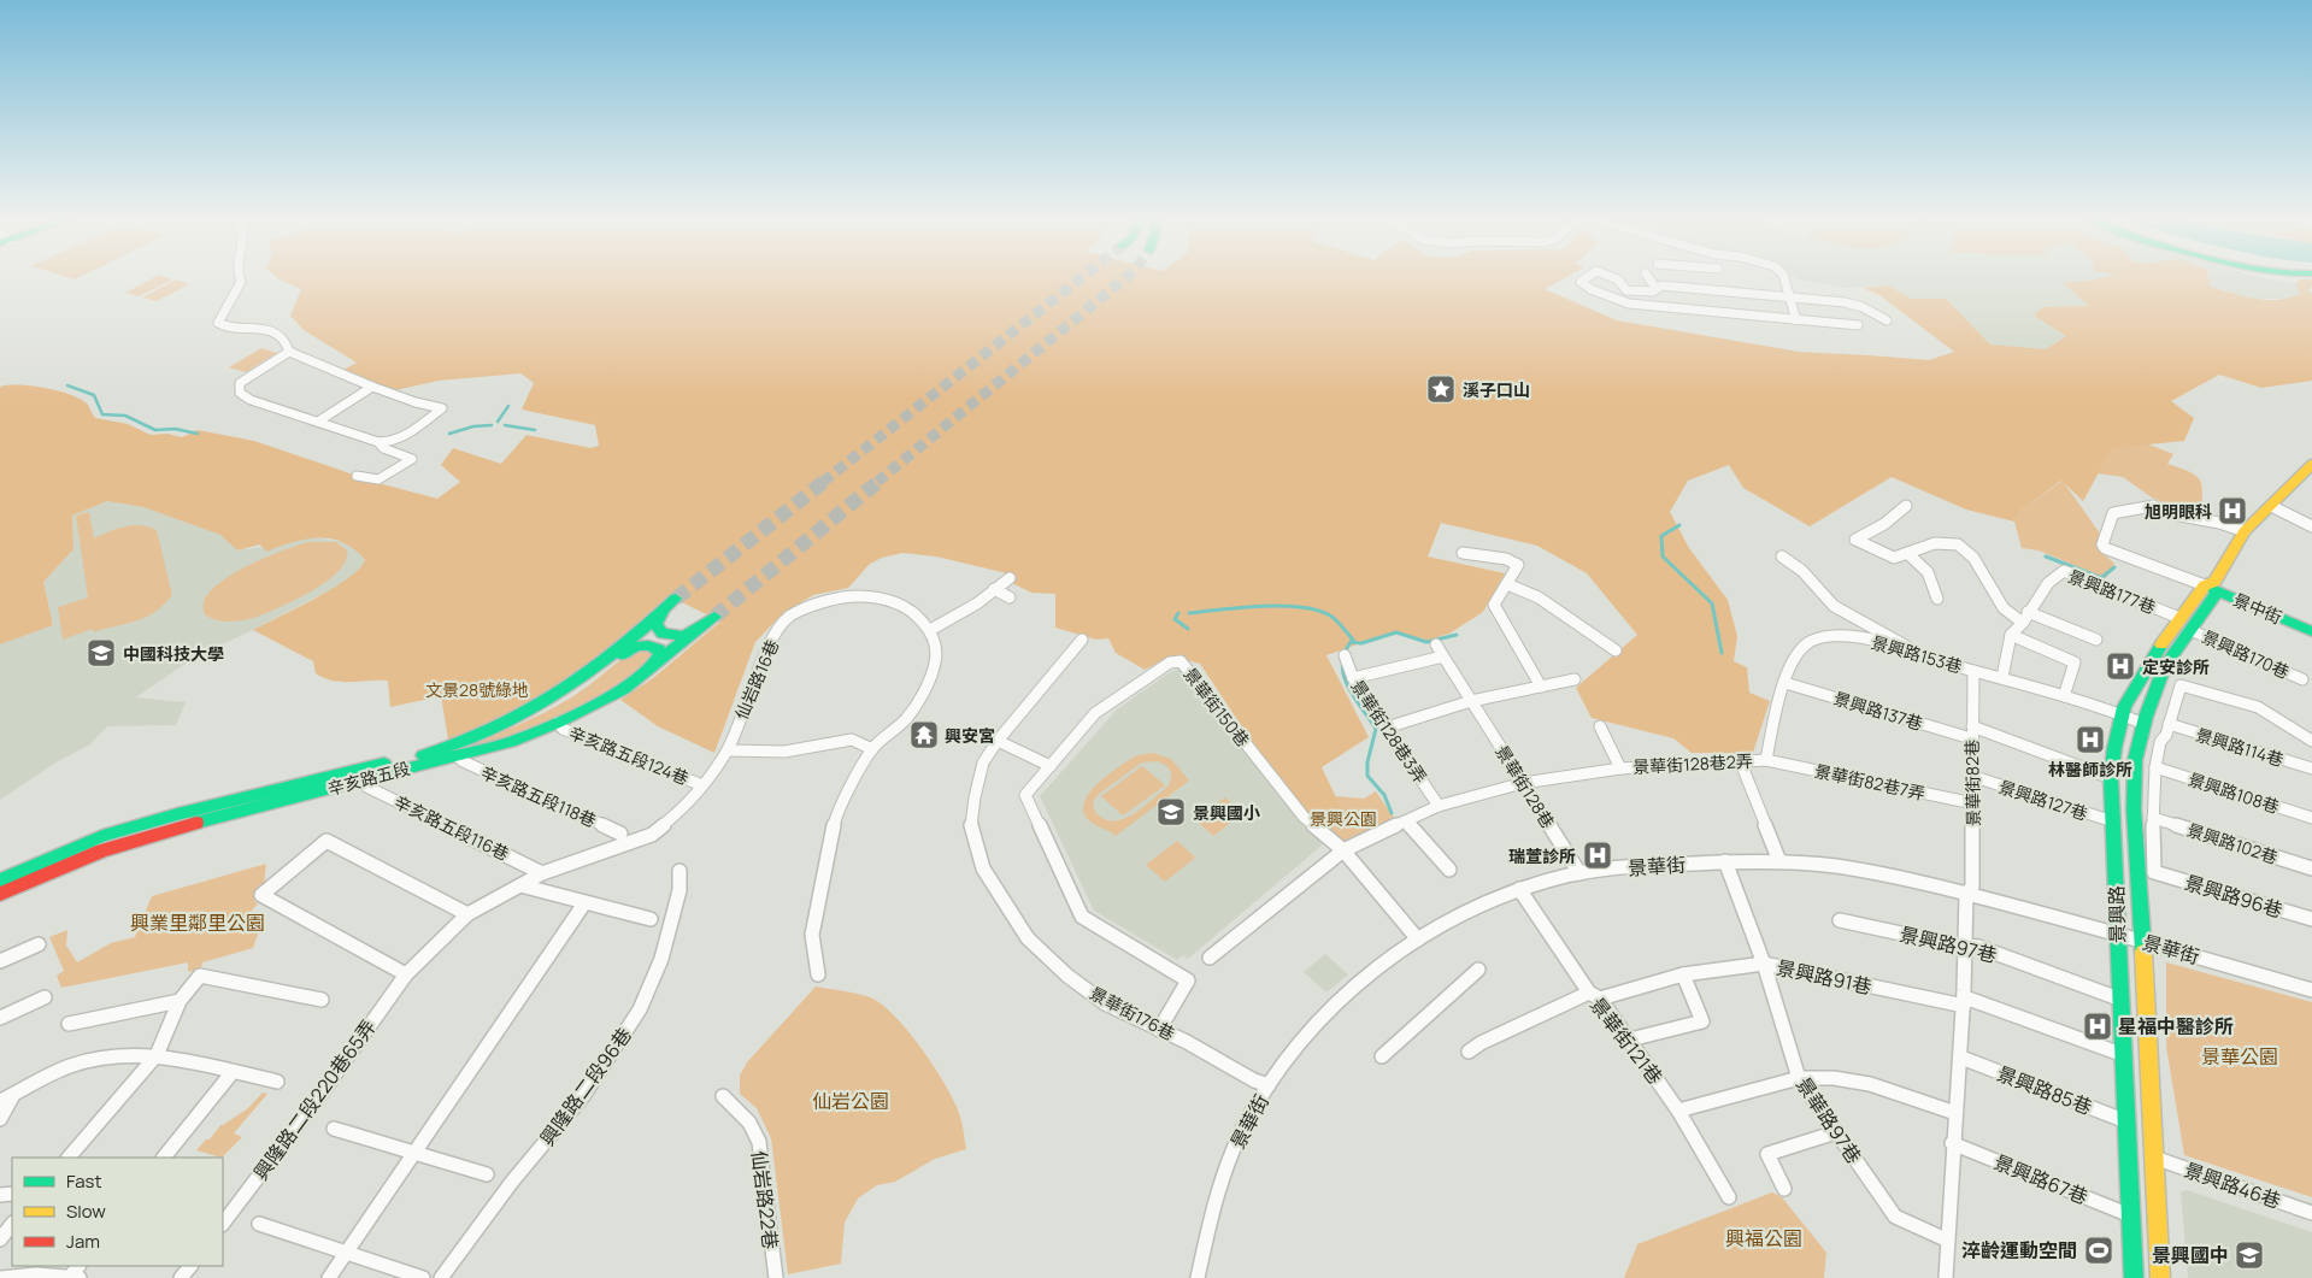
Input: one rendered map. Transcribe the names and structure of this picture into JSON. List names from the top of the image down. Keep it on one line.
{"streets":{"street":["景興路177巷","景中街","景興路153巷","景興路170巷","仙岩路16巷","景華街150巷","景興路137巷","景華街128巷3弄","景興路114巷","辛亥路五段124巷","景華街128巷2弄","辛亥路五段","景華街82巷7弄","景華街82巷","景華街128巷","景興路108巷","辛亥路五段118巷","景興路127巷","辛亥路五段116巷","景興路102巷","景華街","景興路96巷","景興路","景興路97巷","景興路91巷","景華街176巷","景華街121巷","興隆路二段96巷","景興路85巷","興隆路二段220巷65弄","景華路97巷","景興路67巷","景興路46巷","仙岩路22巷"]},"crossings":[["景興路177巷","景興路"],["景中街","景興路"],["景興路153巷","景興路137巷"],["景興路153巷","景華街128巷2弄"],["景興路153巷","景華街82巷7弄"],["景興路153巷","景華街82巷"],["景興路153巷","景興路"],["景興路170巷","景興路"],["景華街150巷","景華街"],["景興路137巷","景華街82巷"],["景興路137巷","景興路"],["辛亥路五段124巷","辛亥路五段"],["景華街128巷2弄","景華街82巷7弄"],["景華街128巷2弄","景華街128巷"],["辛亥路五段","辛亥路五段118巷"],["辛亥路五段","辛亥路五段116巷"],["景華街82巷7弄","景華街82巷"],["景華街82巷","景興路127巷"],["景華街82巷","景華街"],["景華街128巷","景華街"],["景興路127巷","景興路"],["景興路102巷","景興路96巷"],["景華街","景興路"],["景華街","景華街176巷"],["景華街","景華街121巷"],["景華街","景華路97巷"],["景興路","景興路97巷"],["景興路","景興路91巷"],["景興路","景興路85巷"],["景興路","景興路67巷"],["景興路","景興路46巷"],["景興路91巷","景華街121巷"],["景興路91巷","景華路97巷"]],"parks":["文景28號綠地","景興公園","興業里鄰里公園","景華公園","仙岩公園","興福公園"],"places":{"place":["溪子口山"],"hospital":["旭明眼科","定安診所","林醫師診所","瑞萱診所","星福中醫診所"],"school or university":["中國科技大學","景興國小","景興國中"],"temple":["興安宮"],"sports":["淬齡運動空間"]},"legend":["Fast","Slow","Jam"]}
